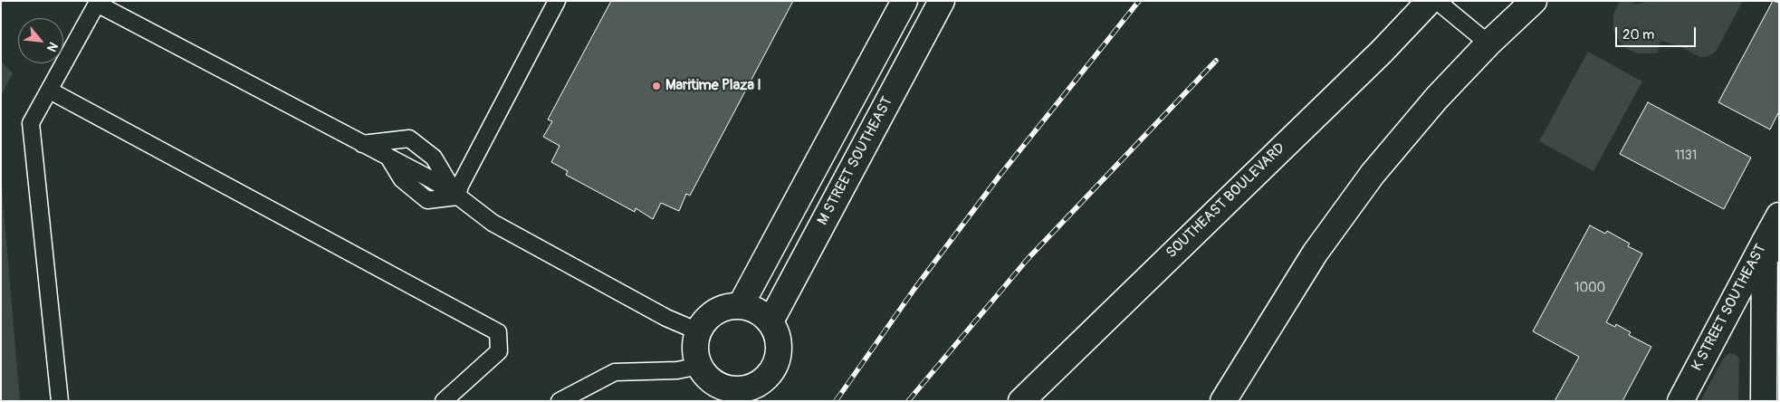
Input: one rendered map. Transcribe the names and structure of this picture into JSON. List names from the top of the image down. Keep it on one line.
{"streets":{"street":["M STREET SOUTHEAST","SOUTHEAST BOULEVARD","K STREET SOUTHEAST"]},"places":["Maritime Plaza I"],"house_numbers":["1131","1000"],"scale_bar":"20 m","north":"bottom right"}
